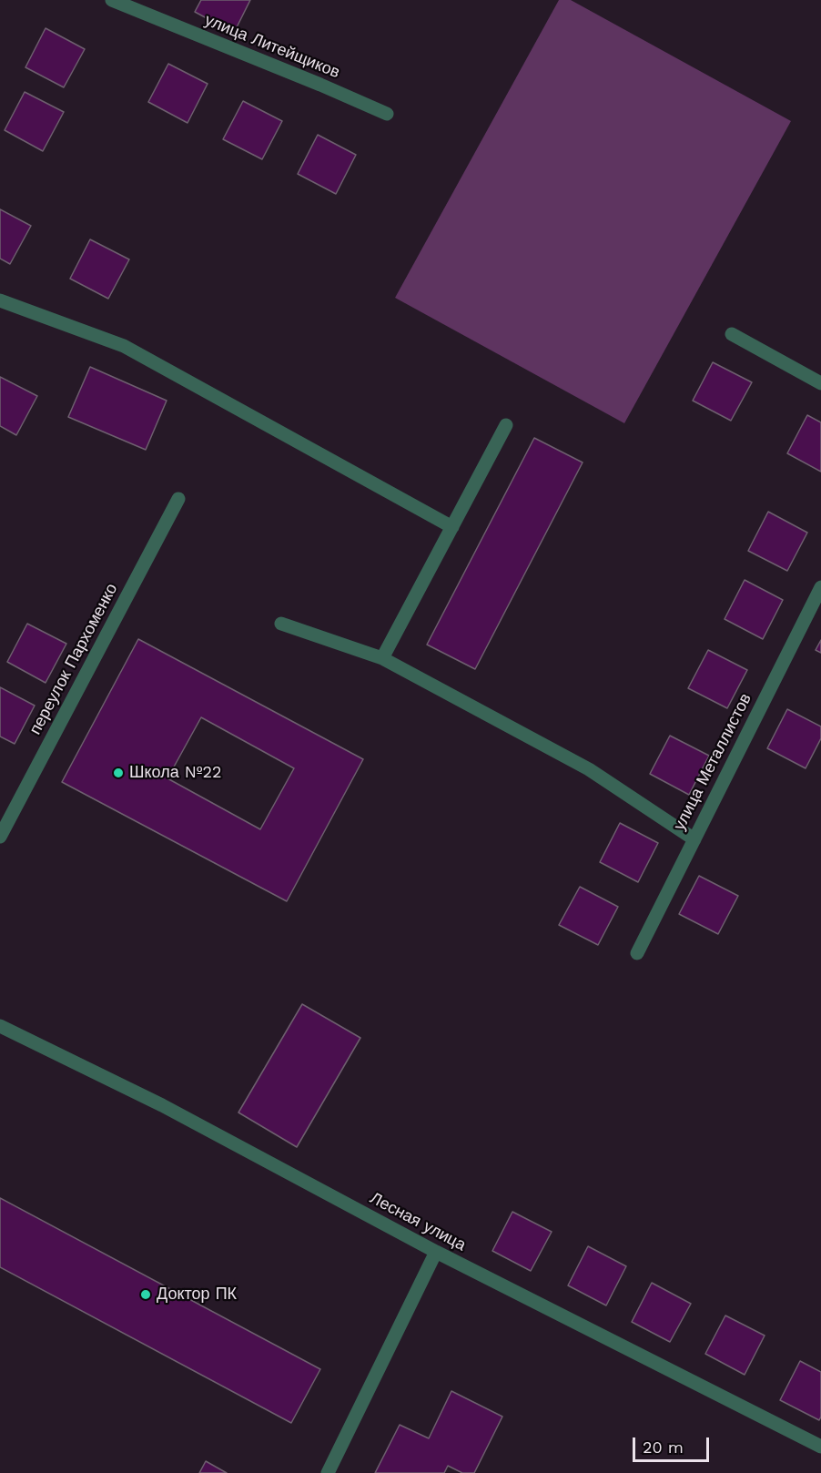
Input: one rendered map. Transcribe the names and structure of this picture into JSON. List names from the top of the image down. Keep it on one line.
{"streets":{"street":["улица Литейщиков","переулок Пархоменко","улица Металлистов","Лесная улица"]},"places":["Школа №22","Доктор ПК"],"scale_bar":"20 m"}
